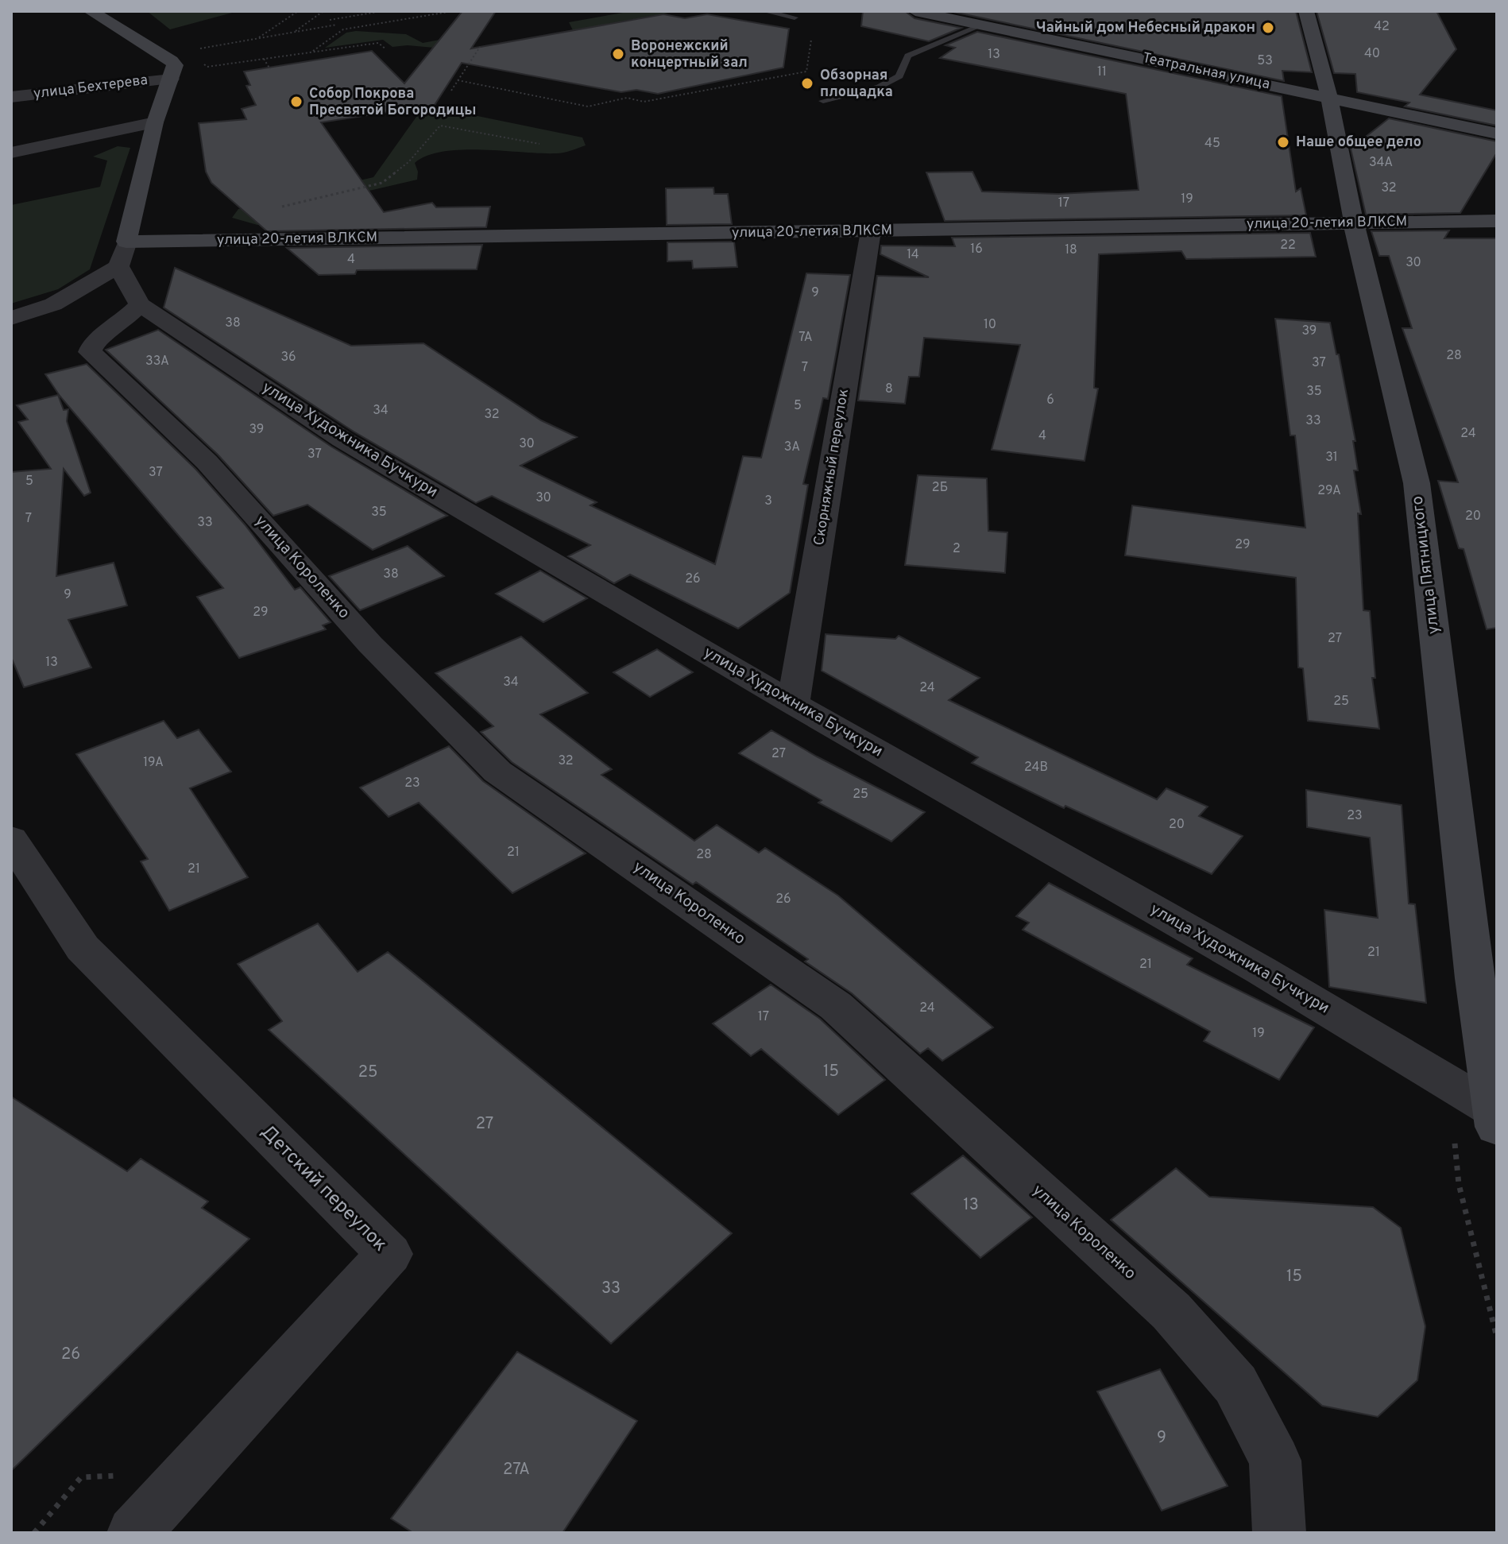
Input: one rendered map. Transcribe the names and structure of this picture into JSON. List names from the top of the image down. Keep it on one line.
{"streets":{"street":["Театральная улица","улица Бехтерева","улица 20-летия ВЛКСМ","улица Художника Бучкури","Скорняжный переулок","улица Пятницкого","улица Короленко","Детский переулок"]},"crossings":[["Театральная улица","улица Пятницкого"],["улица 20-летия ВЛКСМ","улица Художника Бучкури"],["улица 20-летия ВЛКСМ","Скорняжный переулок"],["улица 20-летия ВЛКСМ","улица Пятницкого"],["улица Художника Бучкури","Скорняжный переулок"],["улица Художника Бучкури","улица Пятницкого"],["улица Художника Бучкури","улица Короленко"]],"places":["Чайный дом Небесный дракон","Воронежский концертный зал","Обзорная площадка","Собор Покрова Пресвятой Богородицы","Наше общее дело"],"house_numbers":["42","40","13","53","11","45","34А","32","19","17","22","16","18","14","4","30","9","38","10","39","7А","28","36","33А","37","7","8","35","6","5","34","32","33","39","24","4","30","3А","37","31","37","5","2Б","29А","30","3","35","20","7","33","29","2","38","26","9","29","27","13","34","24","25","27","32","19А","24В","23","25","23","20","21","28","21","26","21","21","24","17","19","15","25","27","13","15","33","26","9","27А"]}
